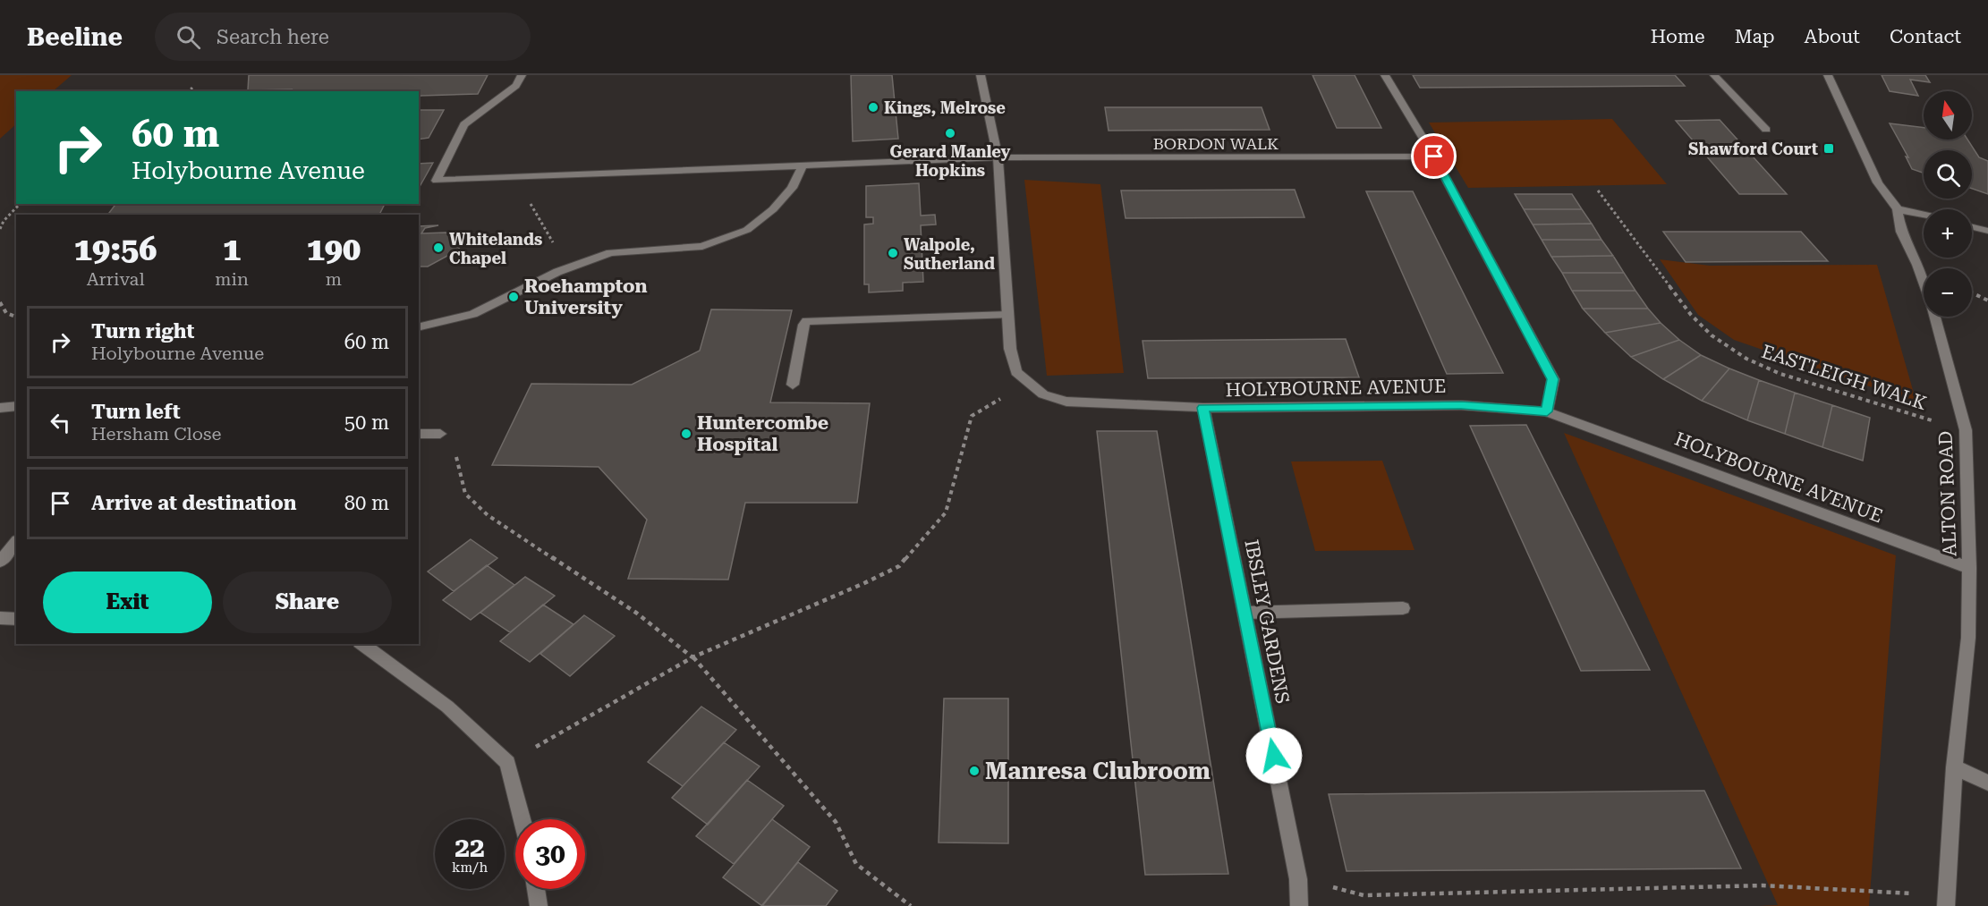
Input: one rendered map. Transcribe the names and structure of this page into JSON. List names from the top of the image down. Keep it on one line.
{"streets":{"street":["BORDON WALK","HOLYBOURNE AVENUE","ALTON ROAD","IBSLEY GARDENS"],"path":["EASTLEIGH WALK"]},"crossings":[["BORDON WALK","HOLYBOURNE AVENUE"],["EASTLEIGH WALK","ALTON ROAD"],["HOLYBOURNE AVENUE","ALTON ROAD"],["HOLYBOURNE AVENUE","IBSLEY GARDENS"]],"places":{"other":["Kings, Melrose","Gerard Manley Hopkins","Whitelands Chapel","Walpole, Sutherland","Roehampton University","Huntercombe Hospital","Manresa Clubroom"],"transit":["Shawford Court"]},"north":"top","page":{"header":"Beeline","search":"Search here","nav":["Home","Map","About","Contact"],"map_buttons":["+","−"],"turn":["60 m","Holybourne Avenue"],"eta":["19:56","Arrival","1","min","190","m"],"list":[{"name":"Turn right","note":"Holybourne Avenue","value":"60 m"},{"name":"Turn left","note":"Hersham Close","value":"50 m"},{"name":"Arrive at destination","value":"80 m"}],"buttons":["Exit","Share"],"speed":"22 km/h","limit":"30"}}
